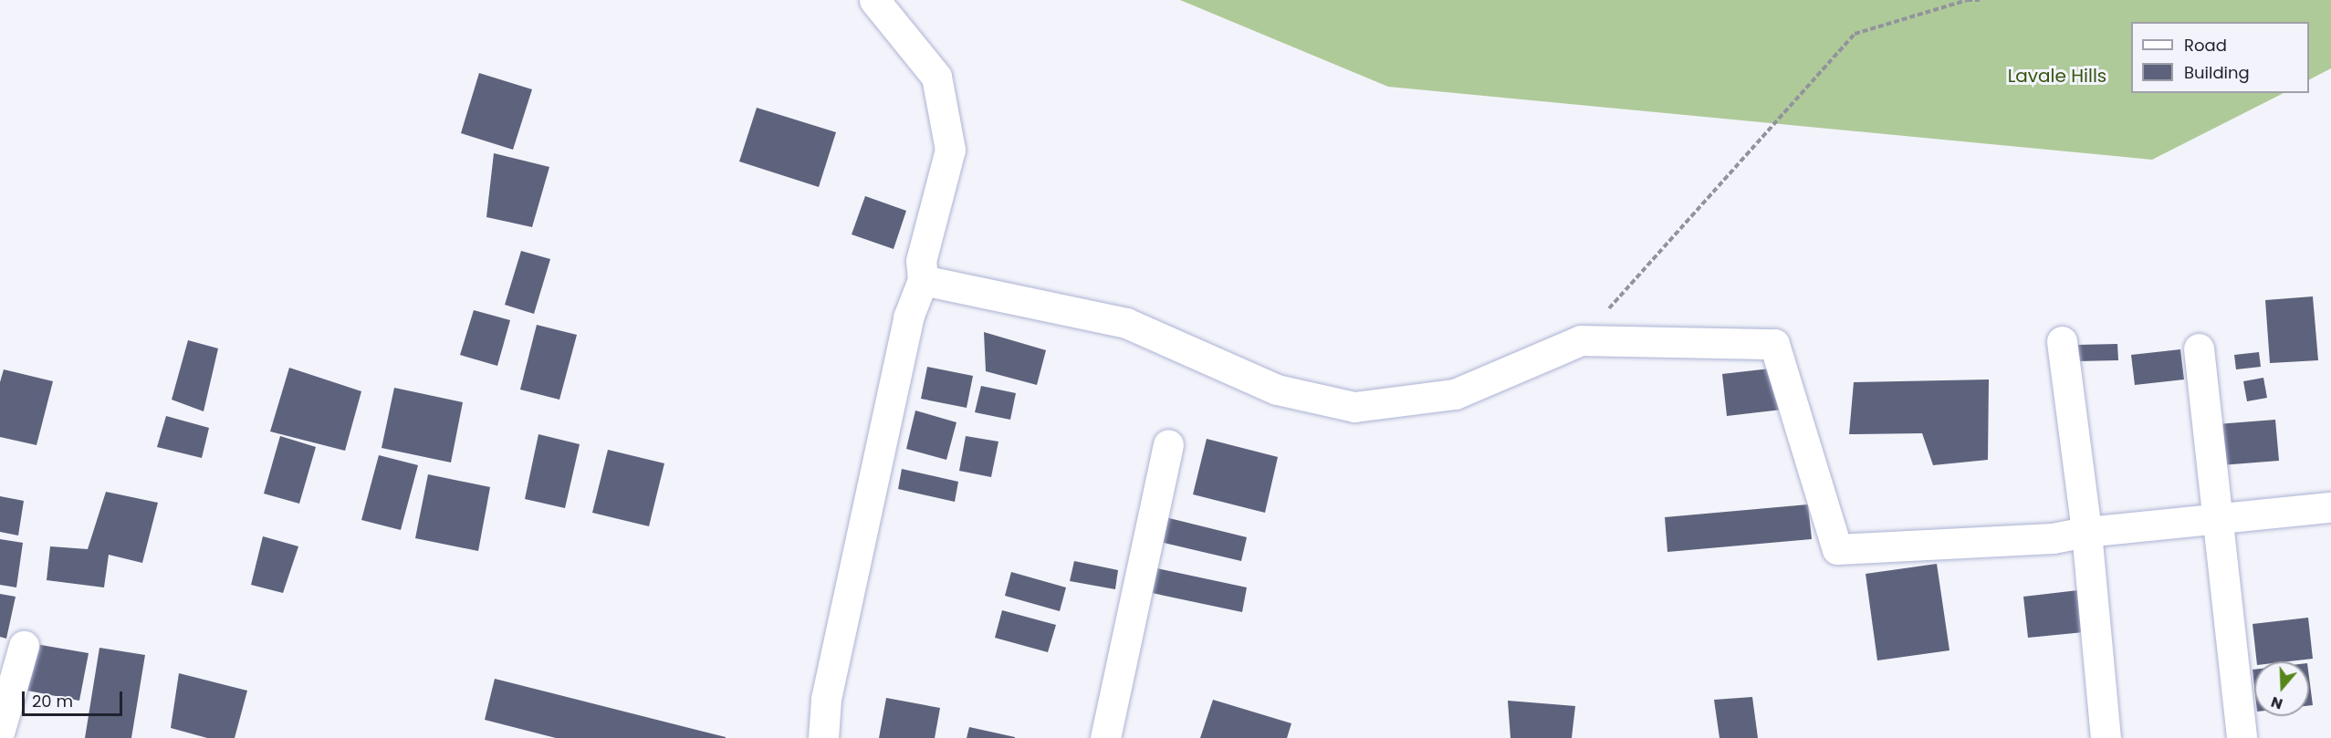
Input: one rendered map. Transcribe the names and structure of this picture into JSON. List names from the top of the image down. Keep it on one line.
{"parks":["Lavale Hills"],"legend":["Road","Building"],"scale_bar":"20 m","north":"bottom"}
